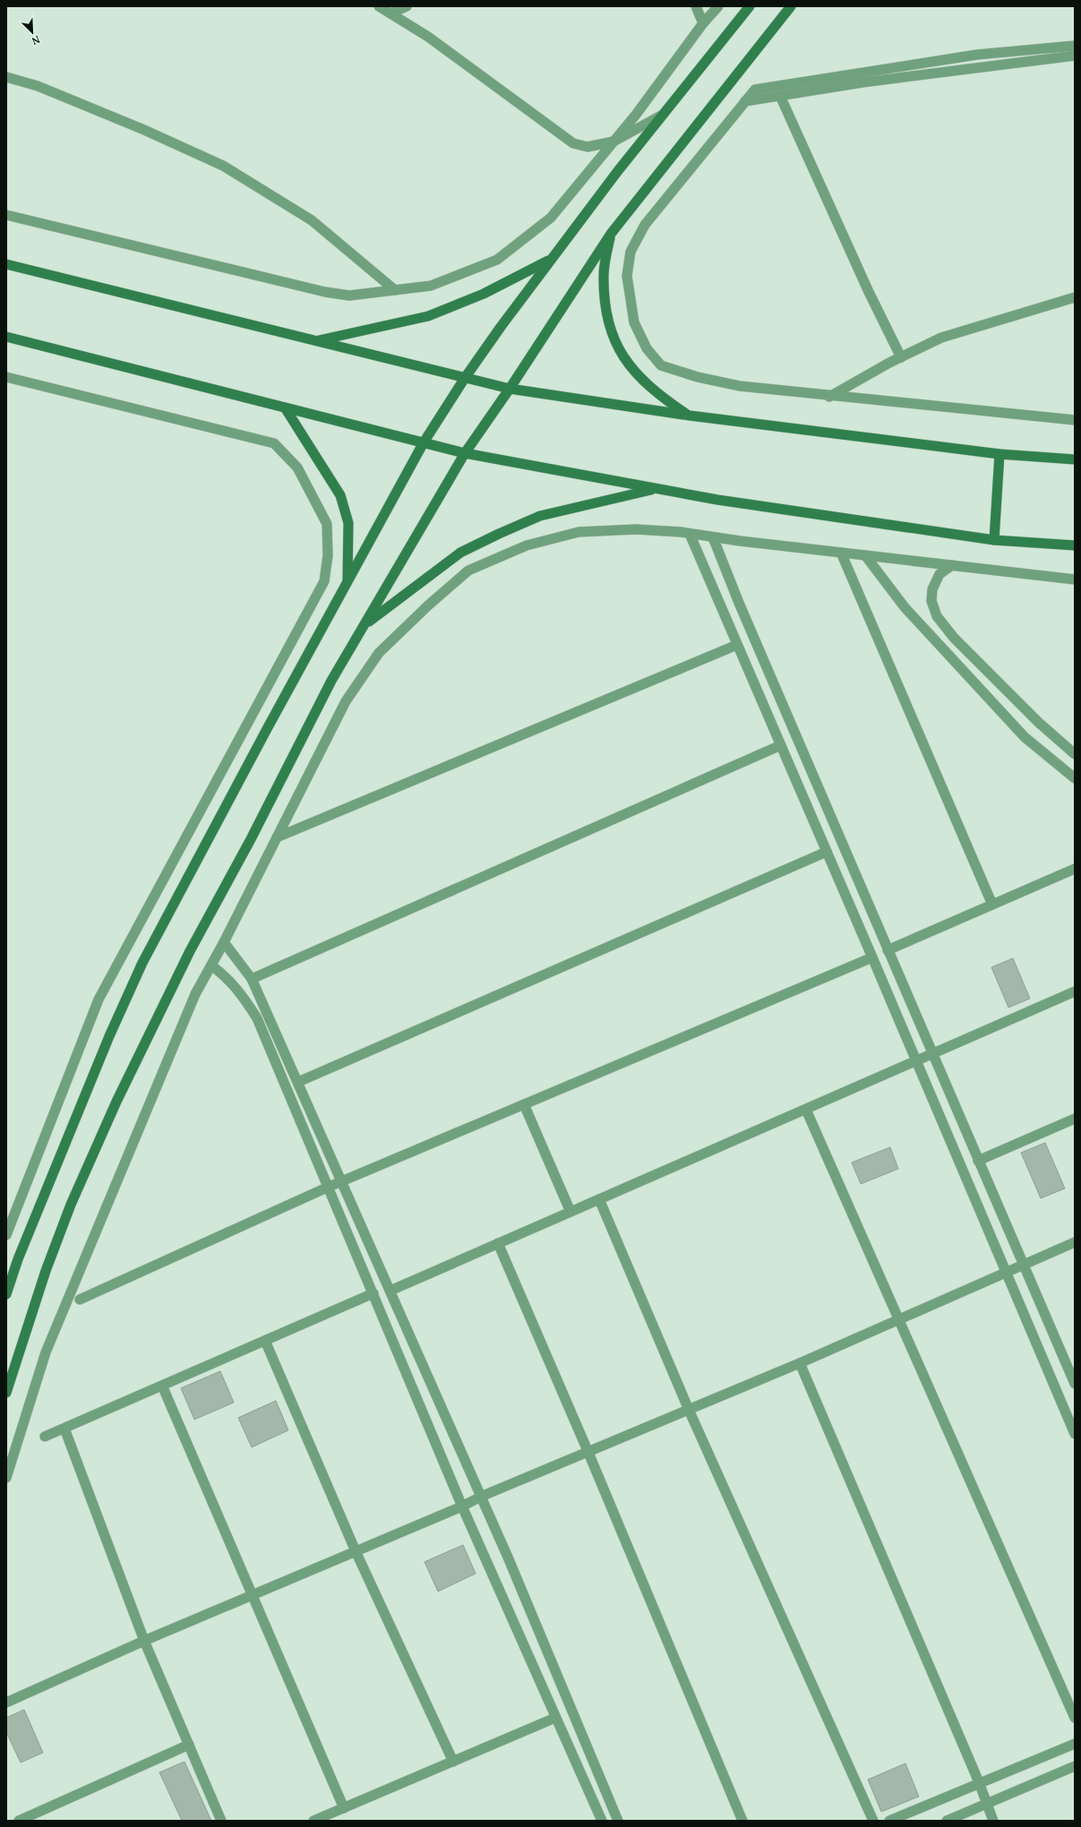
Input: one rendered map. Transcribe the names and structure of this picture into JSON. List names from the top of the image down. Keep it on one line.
{"north":"bottom right"}
